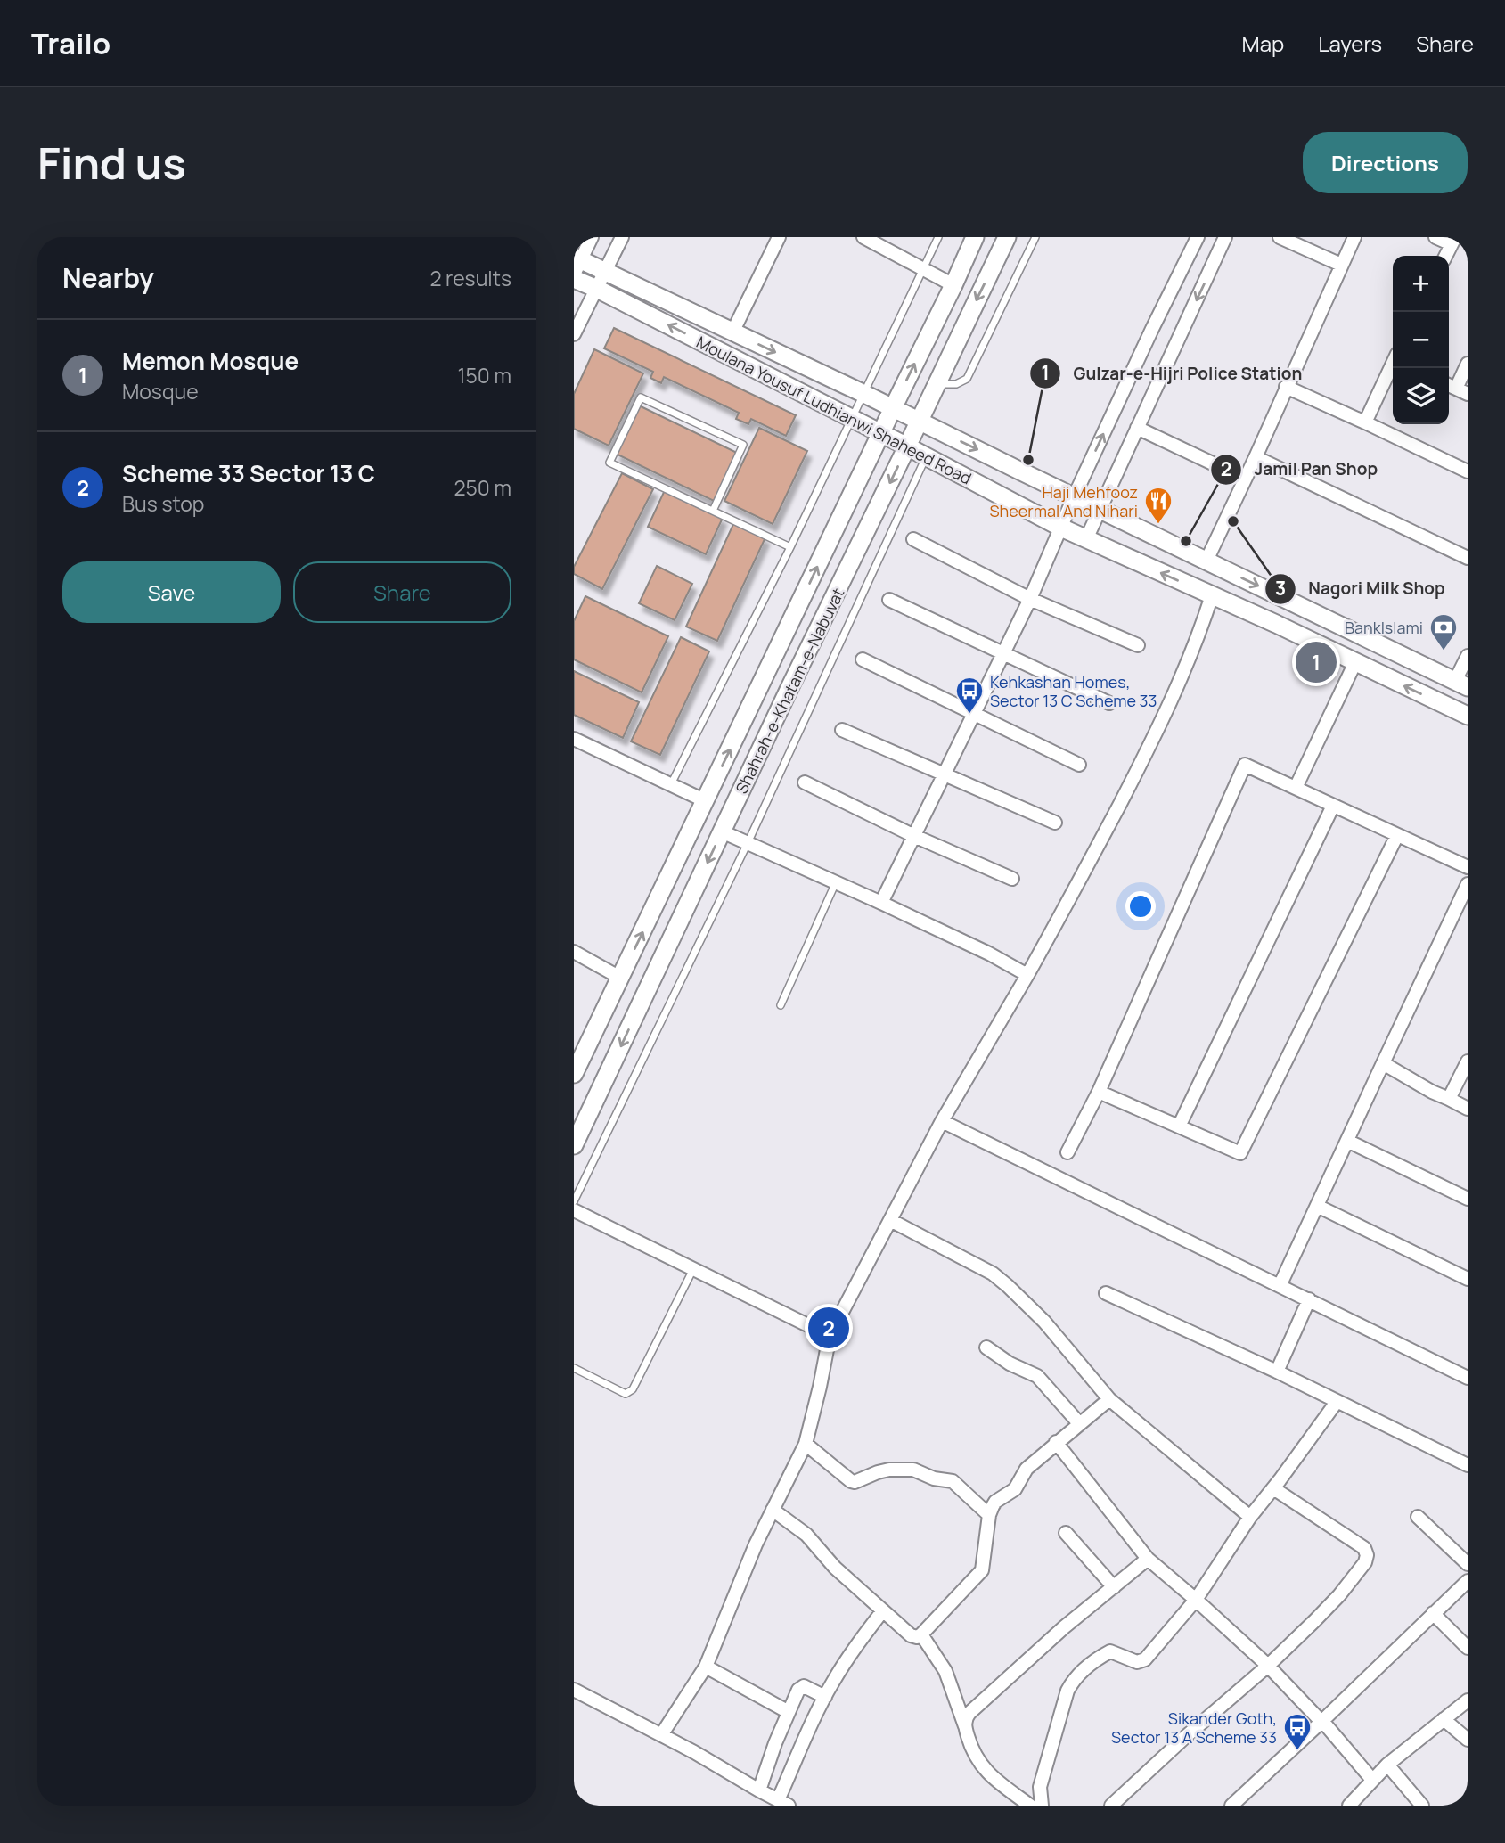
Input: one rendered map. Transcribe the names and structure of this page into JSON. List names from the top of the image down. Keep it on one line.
{"streets":{"street":["Moulana Yousuf Ludhianwi Shaheed Road","Shahrah-e-Khatam-e-Nabuvat"]},"crossings":[["Moulana Yousuf Ludhianwi Shaheed Road","Shahrah-e-Khatam-e-Nabuvat"]],"places":{"other":["Gulzar-e-Hijri Police Station","Nagori Milk Shop","Jamil Pan Shop"],"restaurant":["Haji Mehfooz Sheermal And Nihari"],"bank":["BankIslami"],"bus stop":["Kehkashan Homes, Sector 13 C Scheme 33","Sikander Goth, Sector 13 A Scheme 33"]},"page":{"header":"Trailo","nav":["Map","Layers","Share"],"buttons":["Directions",["Save","Share"]],"title":"Find us","heading":["Nearby","2 results"],"map_buttons":["+","−"],"list":[{"mark":"1","name":"Memon Mosque","note":"Mosque","value":"150 m"},{"mark":"2","name":"Scheme 33 Sector 13 C","note":"Bus stop","value":"250 m"}],"pins":["1","2"]}}
